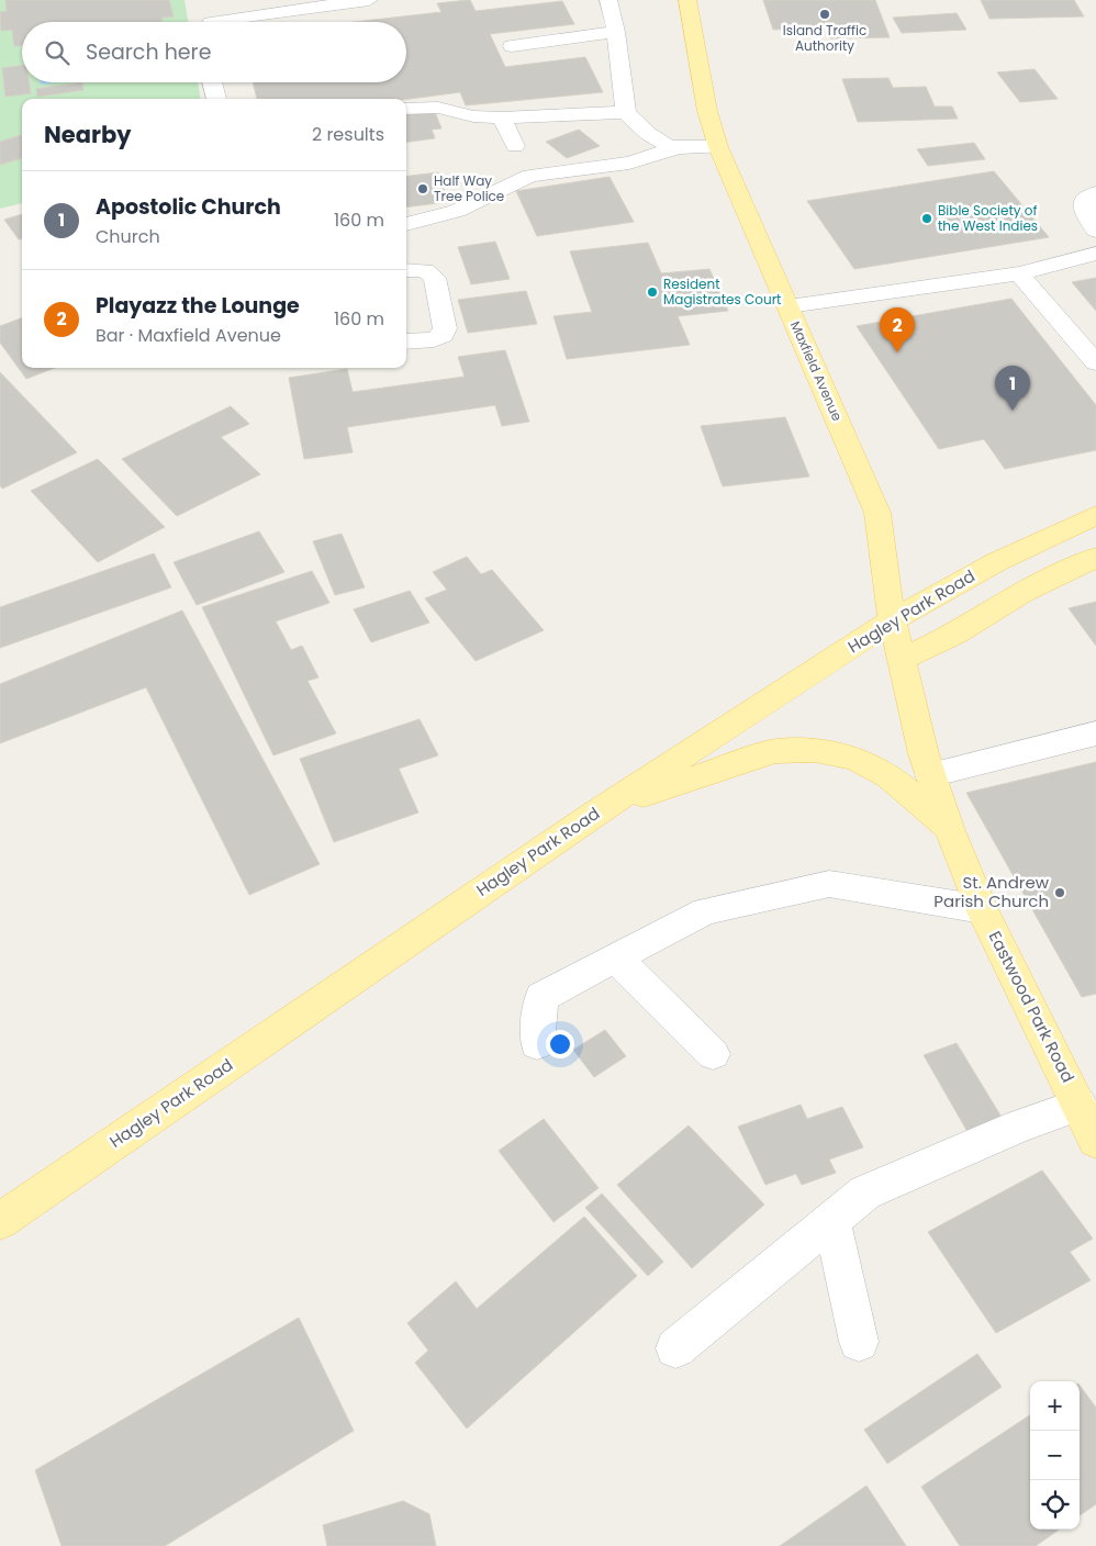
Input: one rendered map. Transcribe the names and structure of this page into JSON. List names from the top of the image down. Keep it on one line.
{"streets":{"main road":["Maxfield Avenue","Hagley Park Road","Eastwood Park Road"]},"crossings":[["Maxfield Avenue","Hagley Park Road"],["Maxfield Avenue","Eastwood Park Road"],["Hagley Park Road","Eastwood Park Road"]],"places":["Island Traffic Authority","Half Way Tree Police","Bible Society of the West Indies","Resident Magistrates Court","St. Andrew Parish Church"],"page":{"search":"Search here","heading":["Nearby","2 results"],"list":[{"mark":"1","name":"Apostolic Church","note":"Church","value":"160 m"},{"mark":"2","name":"Playazz the Lounge","note":"Bar · Maxfield Avenue","value":"160 m"}],"pins":["2","1"],"map_buttons":["+","−"]}}
